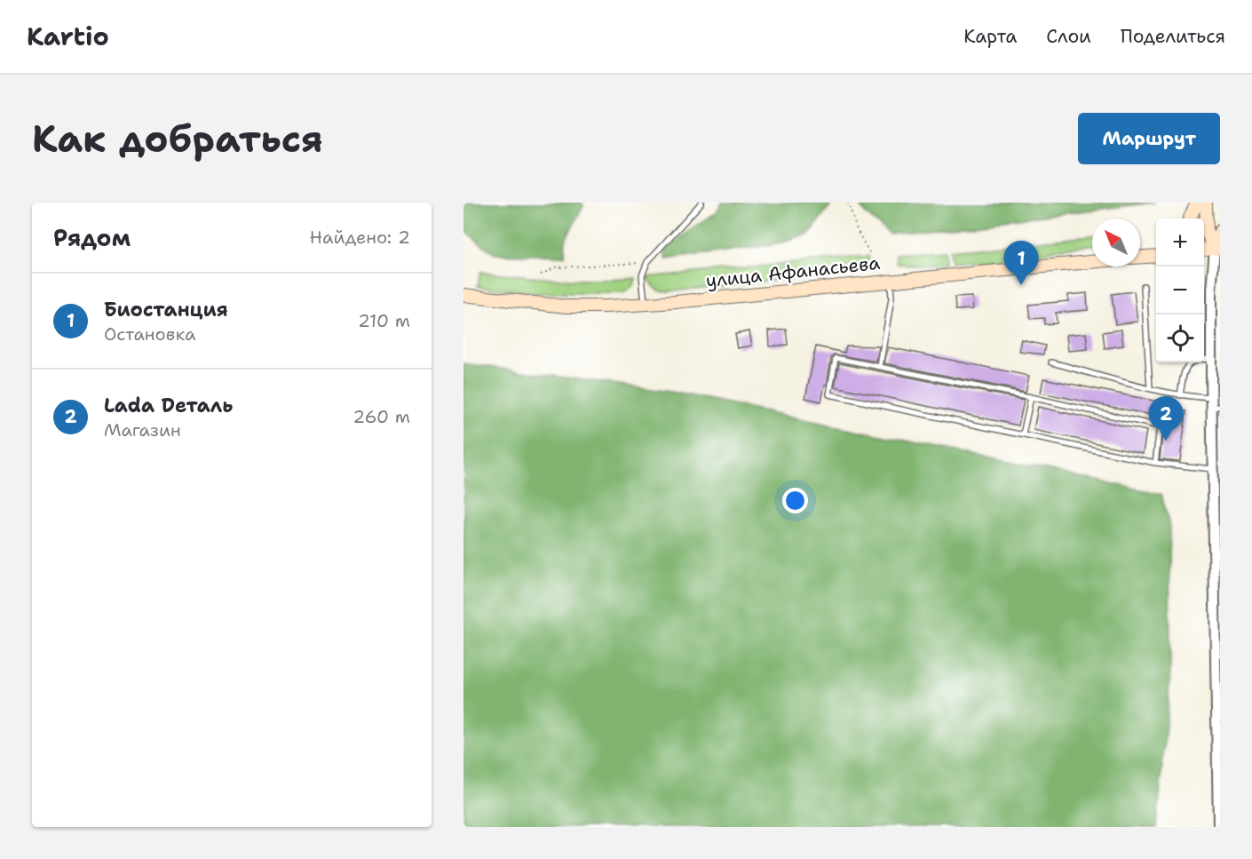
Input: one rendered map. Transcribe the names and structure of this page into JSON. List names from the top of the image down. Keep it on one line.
{"streets":{"main road":["улица Афанасьева"]},"north":"top left","page":{"header":"Kartio","nav":["Карта","Слои","Поделиться"],"buttons":"Маршрут","title":"Как добраться","heading":["Рядом","Найдено: 2"],"map_buttons":["+","−"],"pins":["1","2"],"list":[{"mark":"1","name":"Биостанция","note":"Остановка","value":"210 m"},{"mark":"2","name":"Lada Dеталь","note":"Магазин","value":"260 m"}]}}
